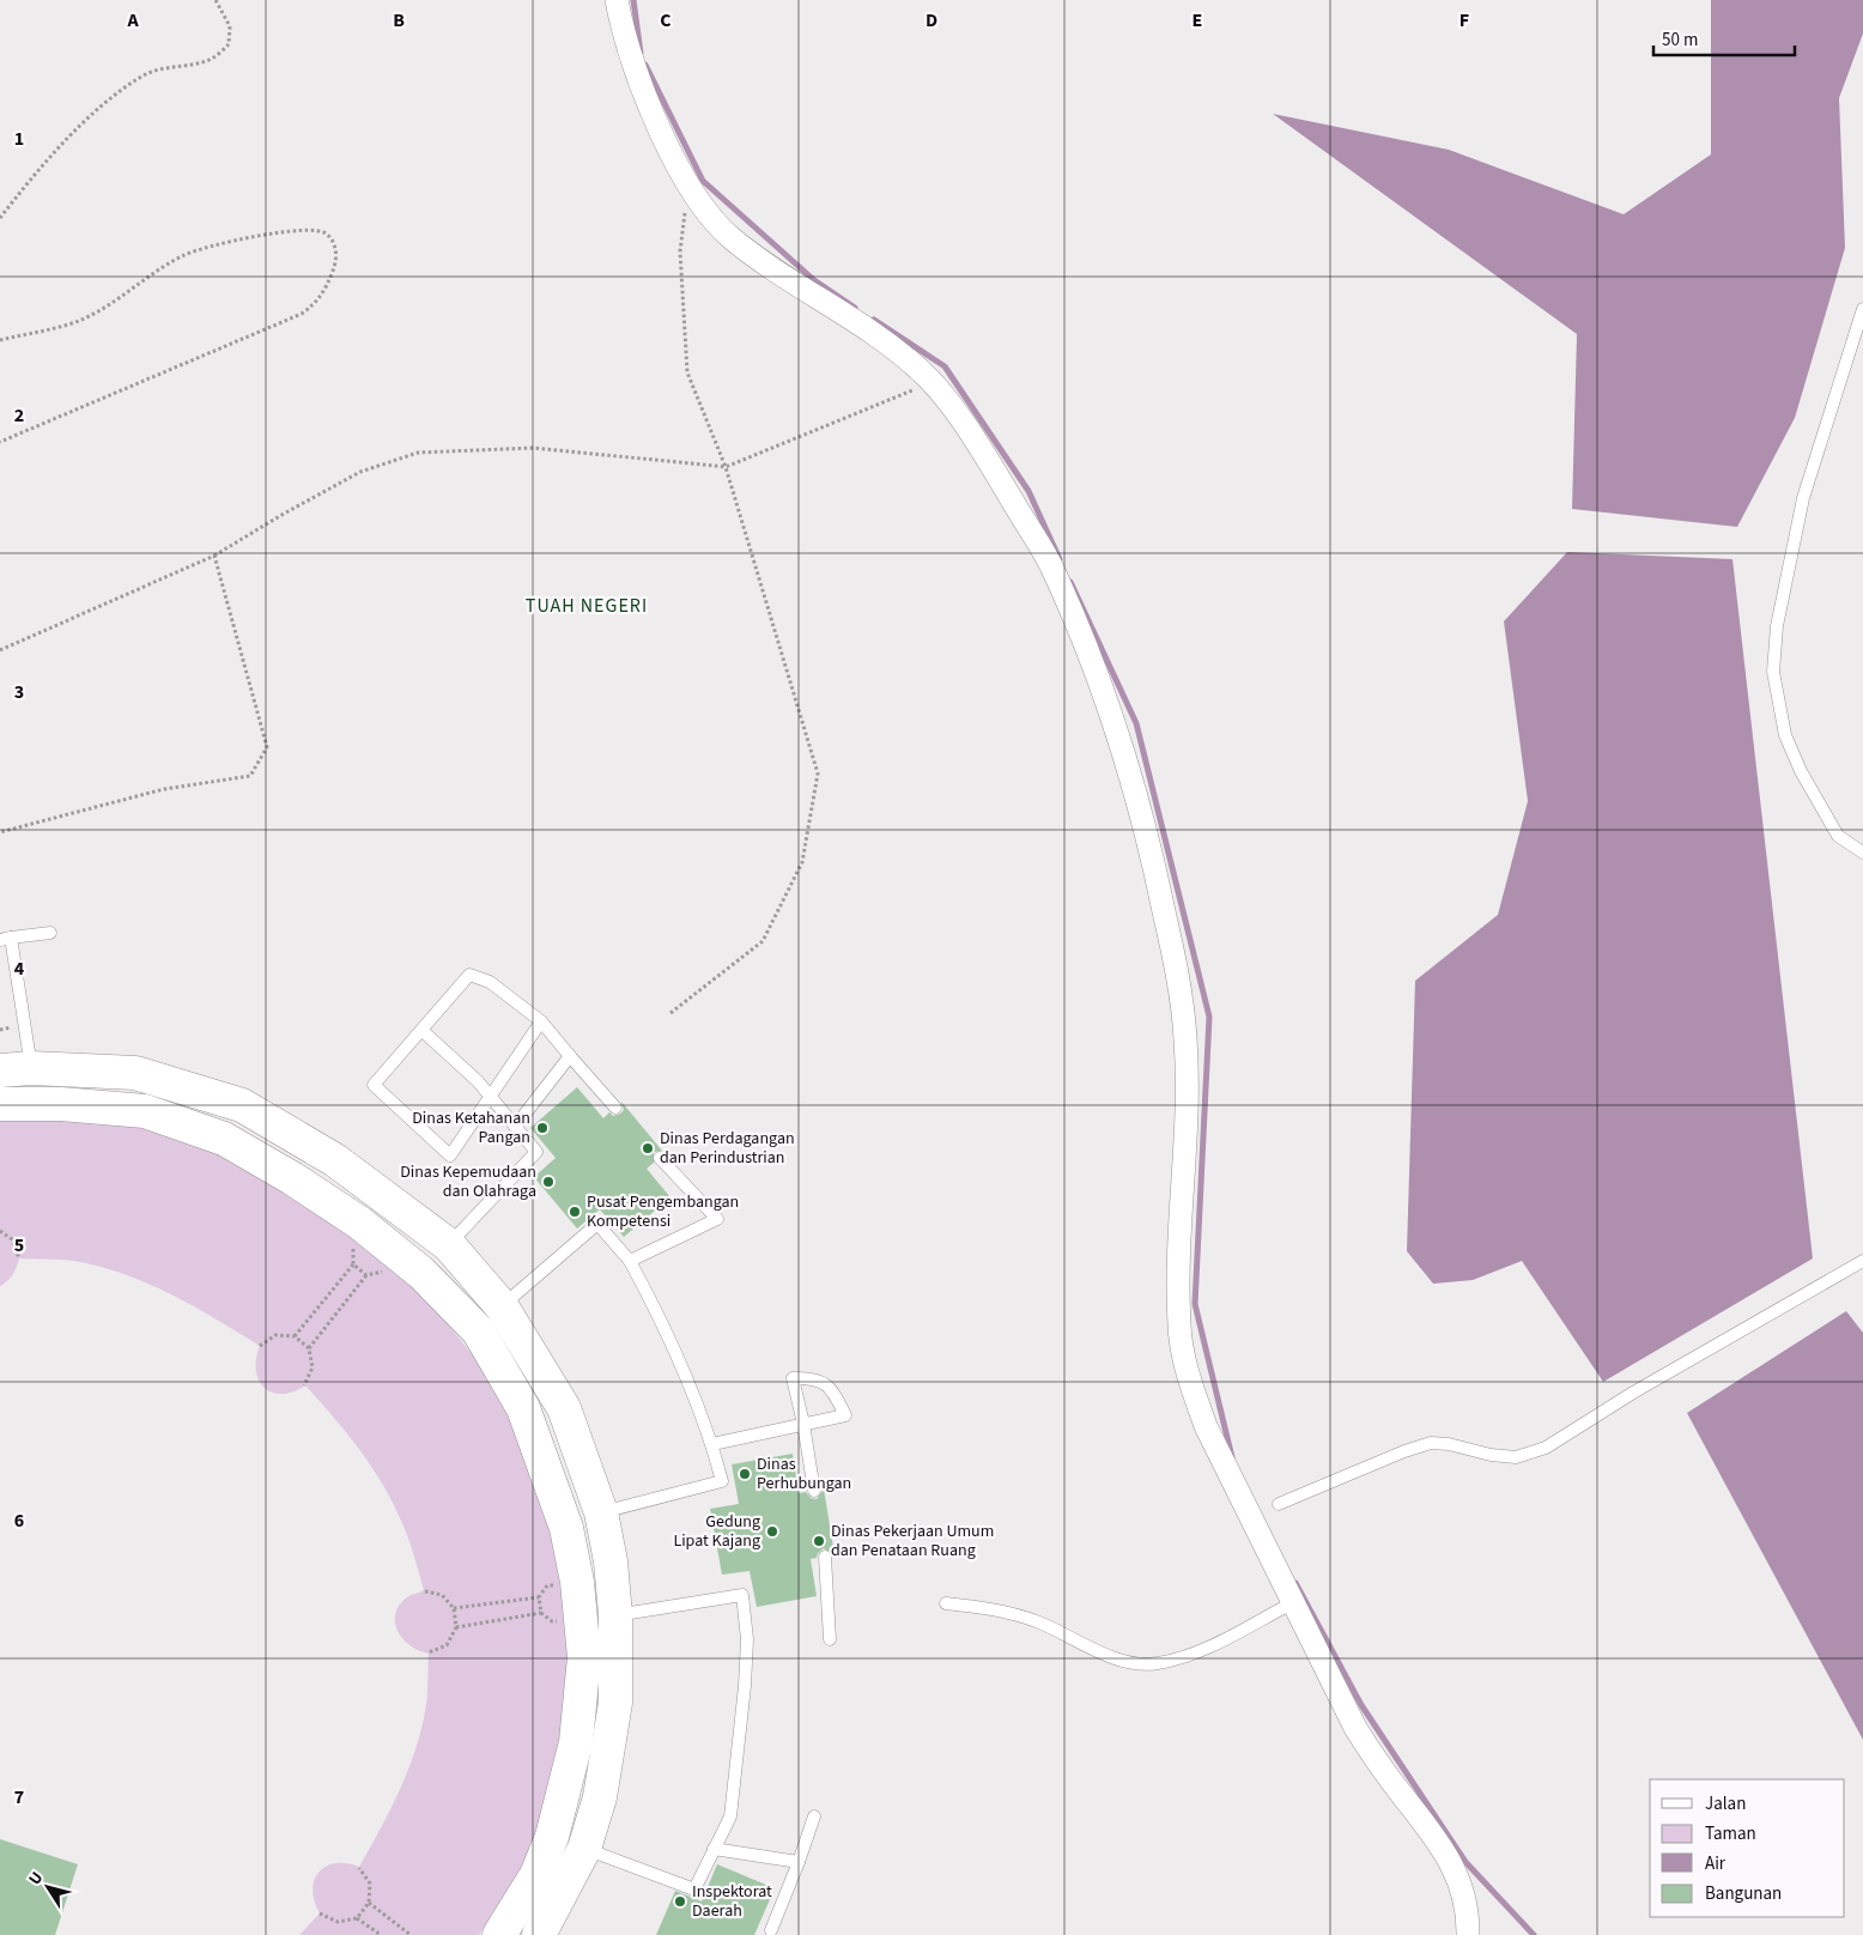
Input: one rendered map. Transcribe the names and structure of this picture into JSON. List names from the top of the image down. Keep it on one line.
{"districts":["TUAH NEGERI"],"places":["Dinas Ketahanan Pangan","Dinas Perdagangan dan Perindustrian","Dinas Kepemudaan dan Olahraga","Pusat Pengembangan Kompetensi","Dinas Perhubungan","Gedung Lipat Kajang","Dinas Pekerjaan Umum dan Penataan Ruang","Inspektorat Daerah"],"legend":["Jalan","Taman","Air","Bangunan"],"scale_bar":"50 m","north":"top left","grid":{"columns":["A","B","C","D","E","F"],"rows":["1","2","3","4","5","6","7"]}}
